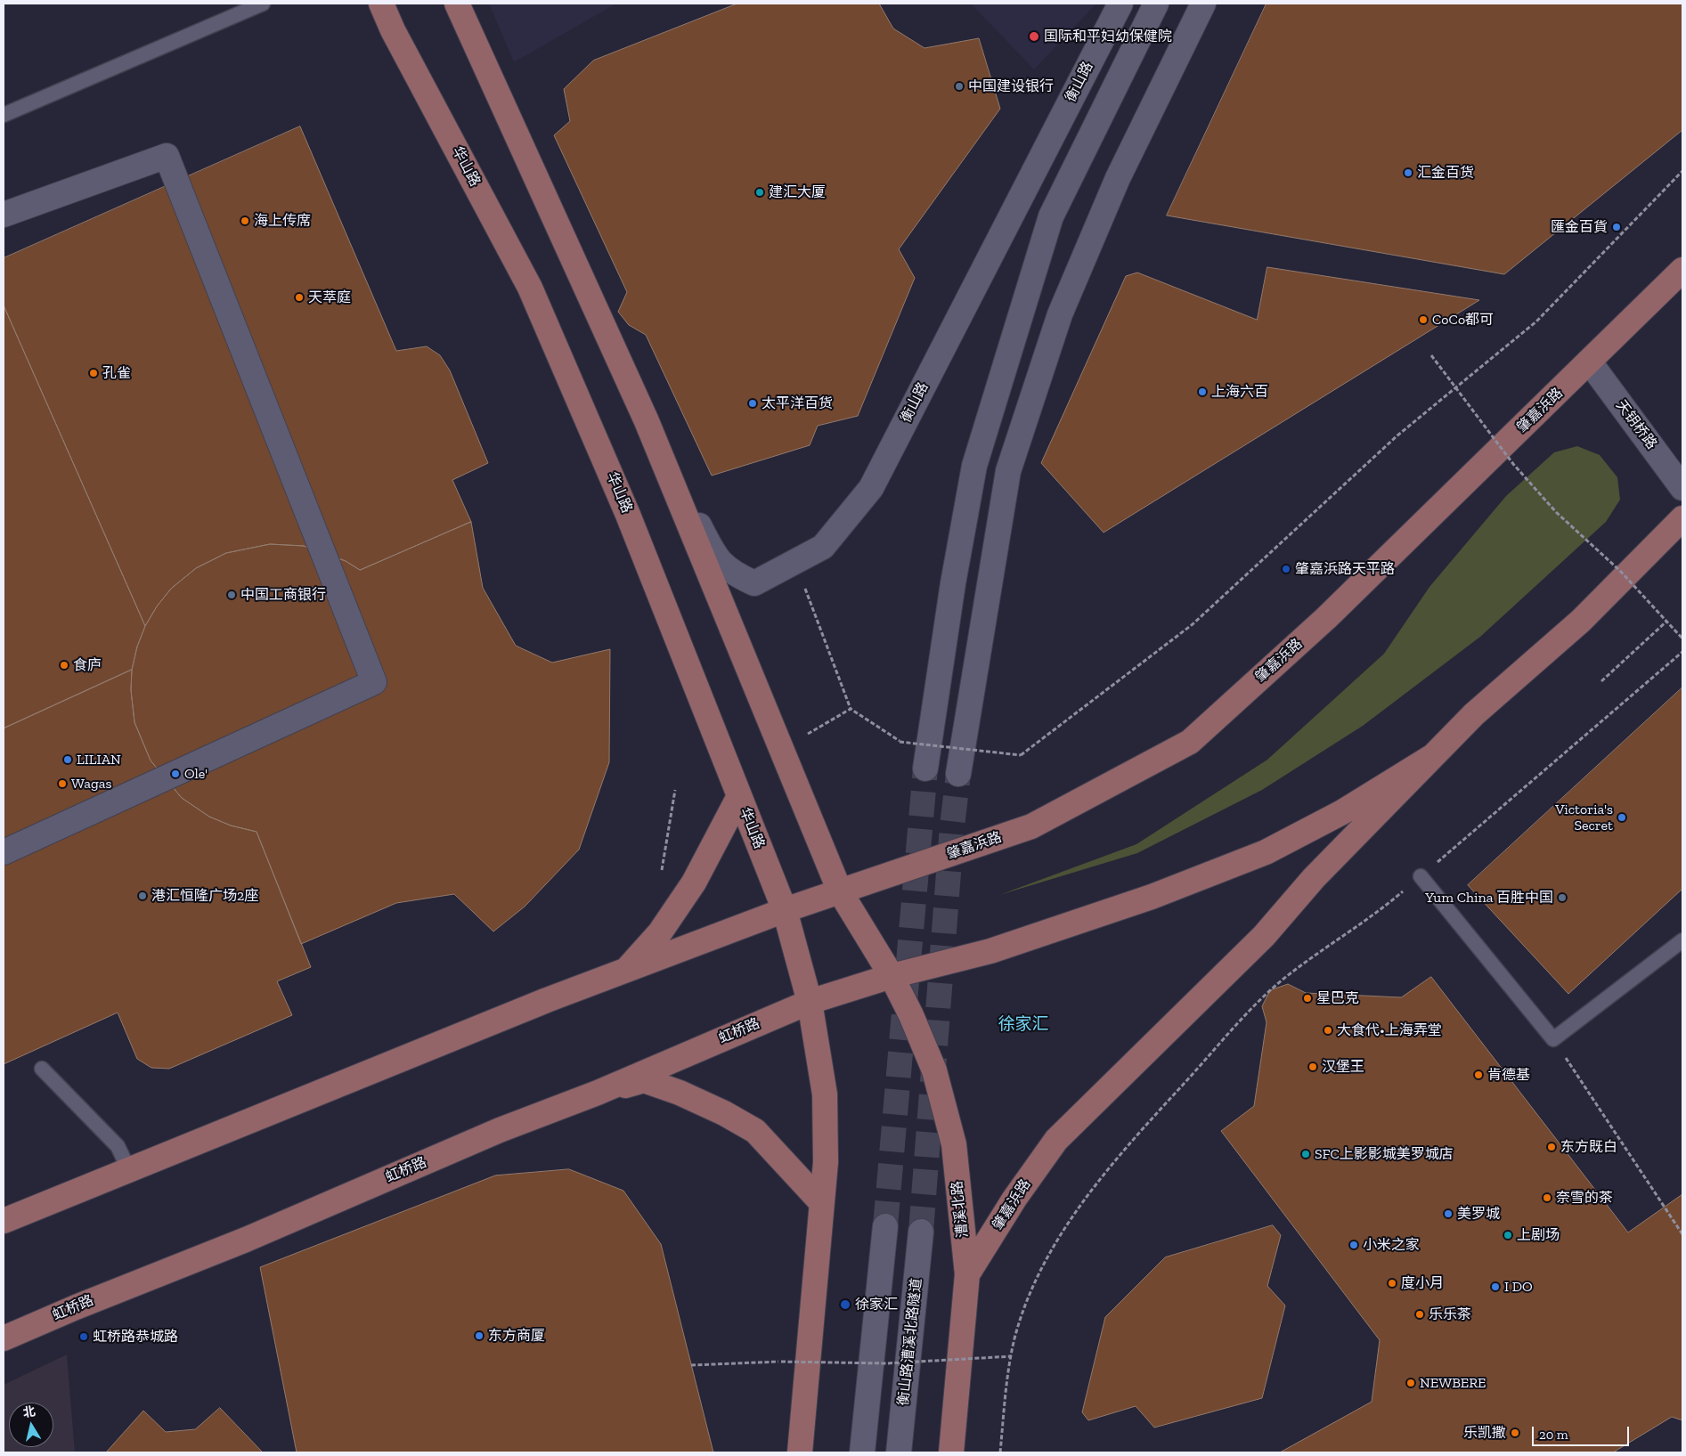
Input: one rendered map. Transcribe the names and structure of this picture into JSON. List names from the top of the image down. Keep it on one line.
{"streets":{"main road":["衡山路","华山路","肇嘉浜路","天钥桥路","虹桥路","漕溪北路","衡山路漕溪北路隧道"]},"crossings":[["华山路","肇嘉浜路"],["华山路","虹桥路"],["肇嘉浜路","天钥桥路"],["肇嘉浜路","虹桥路"],["肇嘉浜路","漕溪北路"]],"districts":["徐家汇"],"places":["国际和平妇幼保健院","中国建设银行","汇金百货","建汇大厦","海上传席","匯金百貨","天萃庭","CoCo都可","孔雀","上海六百","太平洋百货","肇嘉浜路天平路","中国工商银行","食庐","LILIAN","Ole'","Wagas","Victoria's Secret","港汇恒隆广场2座","Yum China 百胜中国","星巴克","大食代•上海弄堂","汉堡王","肯德基","东方既白","SFC上影影城美罗城店","奈雪的茶","美罗城","上剧场","小米之家","度小月","I DO","徐家汇","乐乐茶","东方商厦","虹桥路恭城路","NEWBERE","乐凯撒"],"scale_bar":"20 m","north":"top"}
